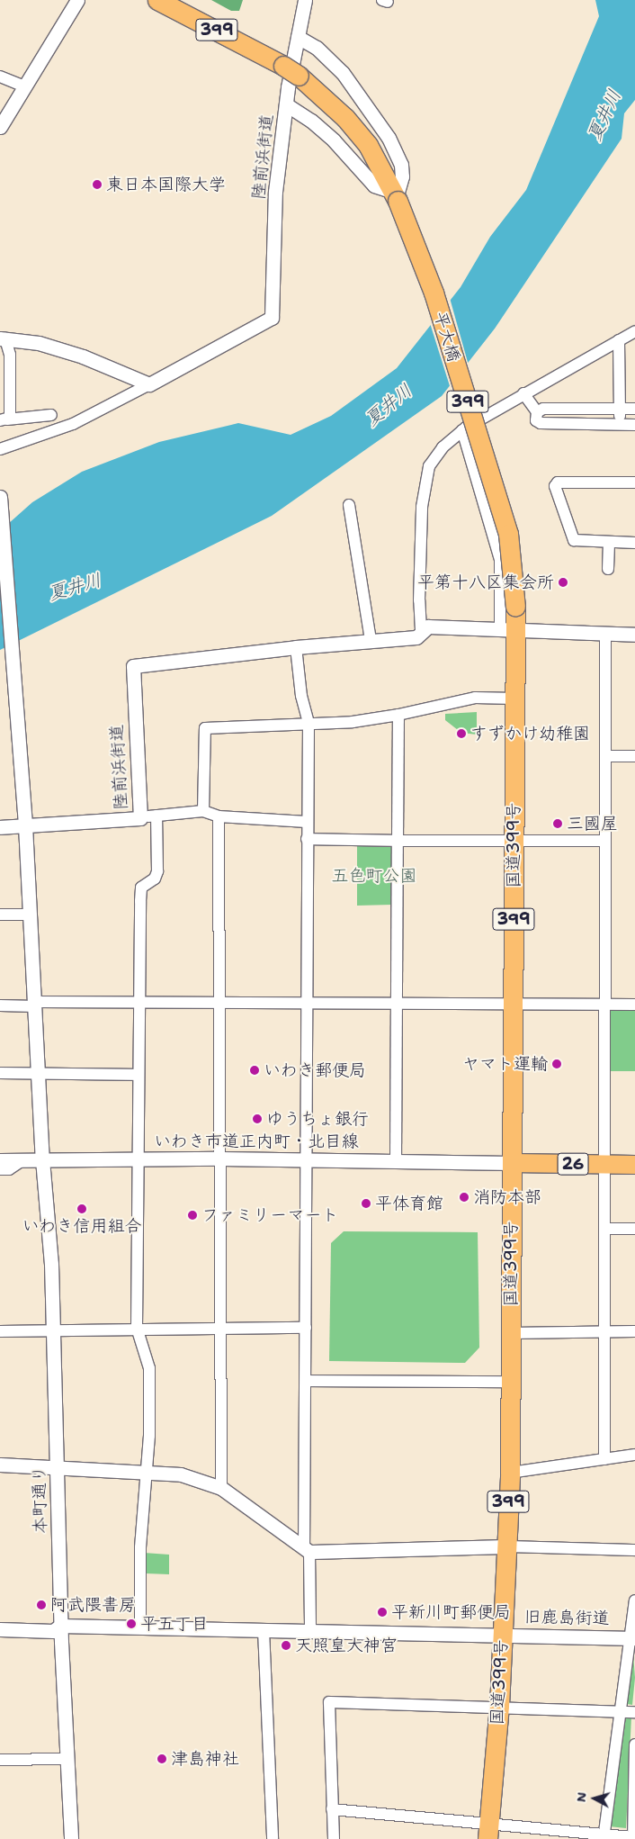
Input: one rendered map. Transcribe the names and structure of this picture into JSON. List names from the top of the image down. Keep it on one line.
{"streets":{"highway":["399","平大橋","国道399号"],"main road":["26"],"street":["陸前浜街道","いわき市道正内町・北目線","本町通り","旧鹿島街道"]},"crossings":[["399","平大橋"],["平大橋","国道399号"],["国道399号","いわき市道正内町・北目線"],["国道399号","26"],["国道399号","旧鹿島街道"],["いわき市道正内町・北目線","26"],["いわき市道正内町・北目線","本町通り"],["本町通り","旧鹿島街道"]],"water":["夏井川"],"parks":["五色町公園"],"places":["東日本国際大学","平第十八区集会所","すずかけ幼稚園","三國屋","ヤマト運輸","いわき郵便局","ゆうちょ銀行","消防本部","平体育館","いわき信用組合","ファミリーマート","阿武隈書房","平新川町郵便局","平五丁目","天照皇大神宮","津島神社"],"north":"left"}
